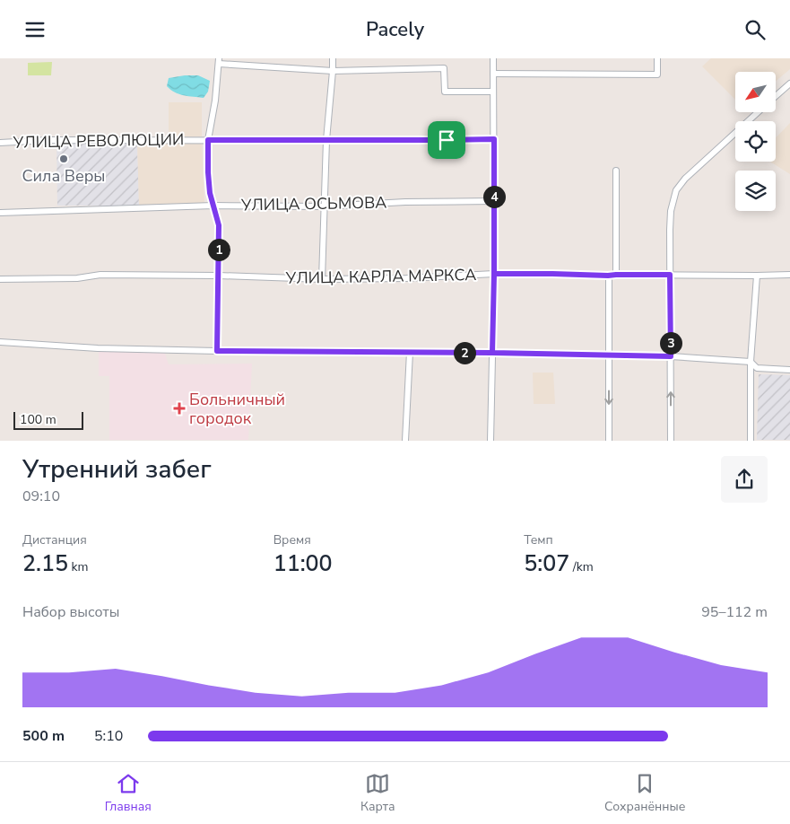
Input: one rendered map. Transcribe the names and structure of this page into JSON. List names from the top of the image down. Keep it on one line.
{"streets":{"street":["УЛИЦА РЕВОЛЮЦИИ","УЛИЦА ОСЬМОВА","УЛИЦА КАРЛА МАРКСА"]},"places":{"other":["Сила Веры"],"health":["Больничный городок"]},"scale_bar":"100 m","north":"bottom left","page":{"header":"Pacely","pins":["4","1","3","2"],"scale":"100 m","heading":["Утренний забег","09:10"],"stats":[["Дистанция","2.15 km"],["Время","11:00"],["Темп","5:07 /km"]],"chart":["Набор высоты","95–112 m"],"list":[{"name":"500 m","note":"5:10"}],"tabs":["Главная","Карта","Сохранённые"]}}
